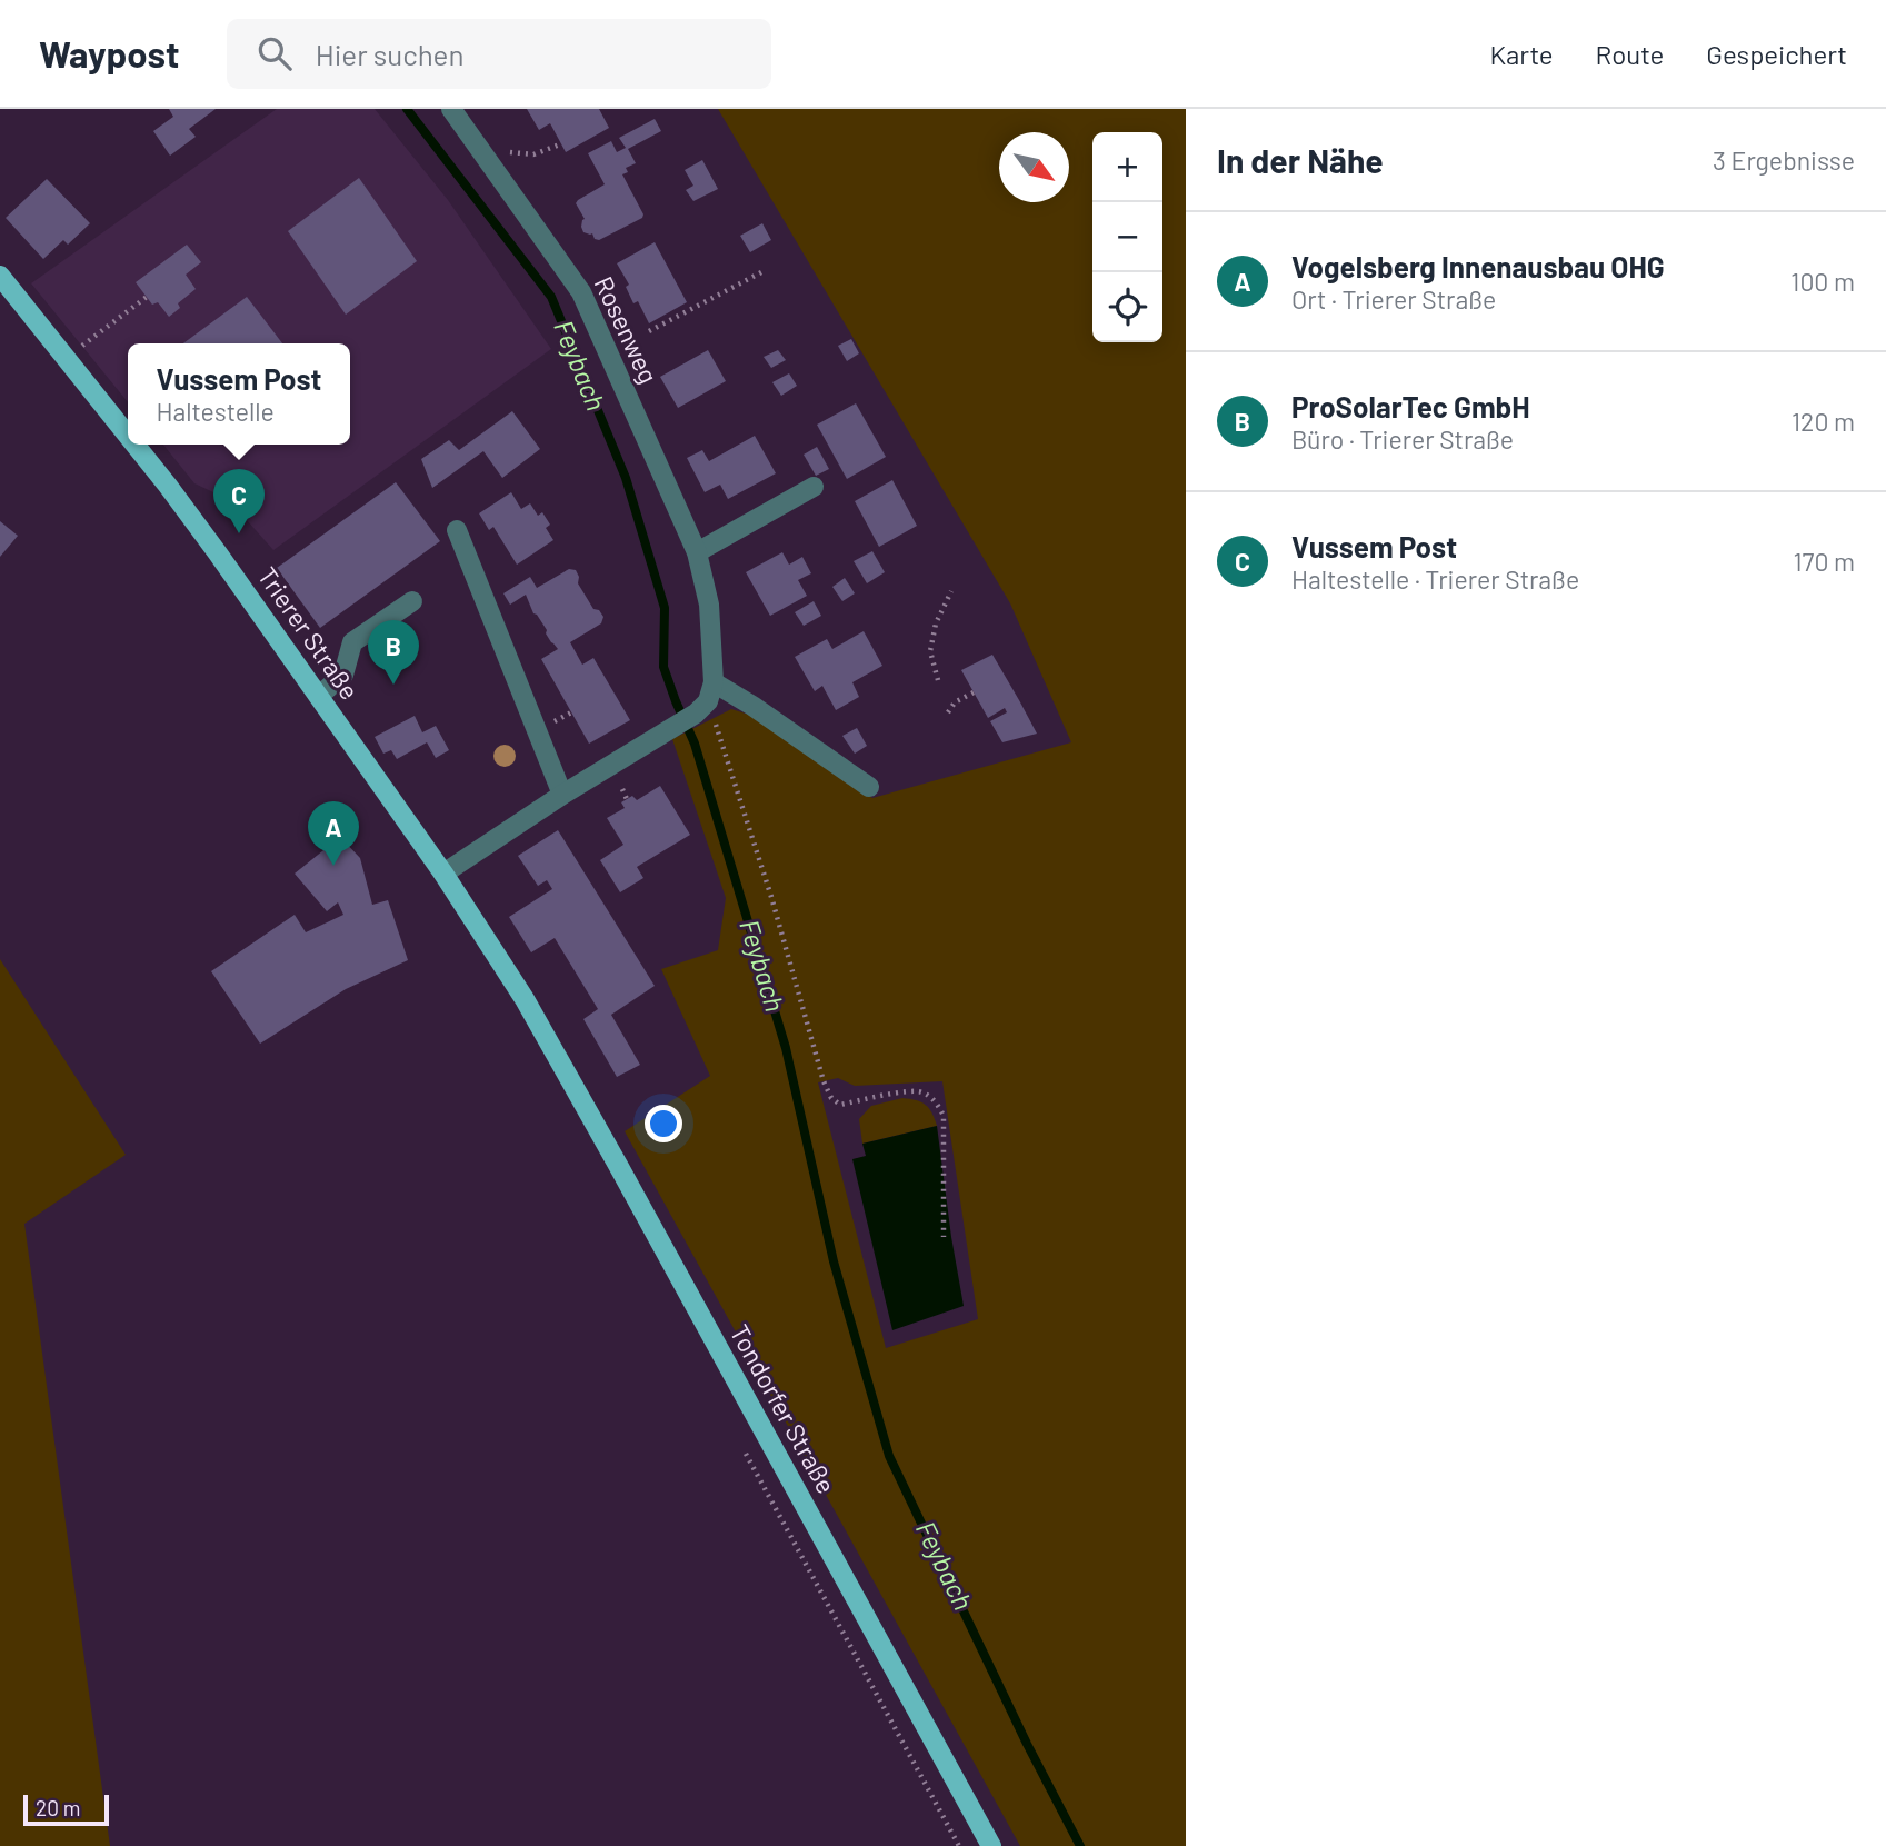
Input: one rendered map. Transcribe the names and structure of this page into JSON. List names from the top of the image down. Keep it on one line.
{"streets":{"main road":["Trierer Straße","Tondorfer Straße"],"street":["Rosenweg"]},"crossings":[["Trierer Straße","Tondorfer Straße"]],"water":["Feybach"],"scale_bar":"20 m","north":"bottom right","page":{"header":"Waypost","search":"Hier suchen","nav":["Karte","Route","Gespeichert"],"heading":["In der Nähe","3 Ergebnisse"],"map_buttons":["+","−"],"list":[{"mark":"A","name":"Vogelsberg Innenausbau OHG","note":"Ort · Trierer Straße","value":"100 m"},{"mark":"B","name":"ProSolarTec GmbH","note":"Büro · Trierer Straße","value":"120 m"},{"mark":"C","name":"Vussem Post","note":"Haltestelle · Trierer Straße","value":"170 m"}],"popup":["Vussem Post","Haltestelle"],"pins":["C","B","A"],"scale":"20 m"}}
